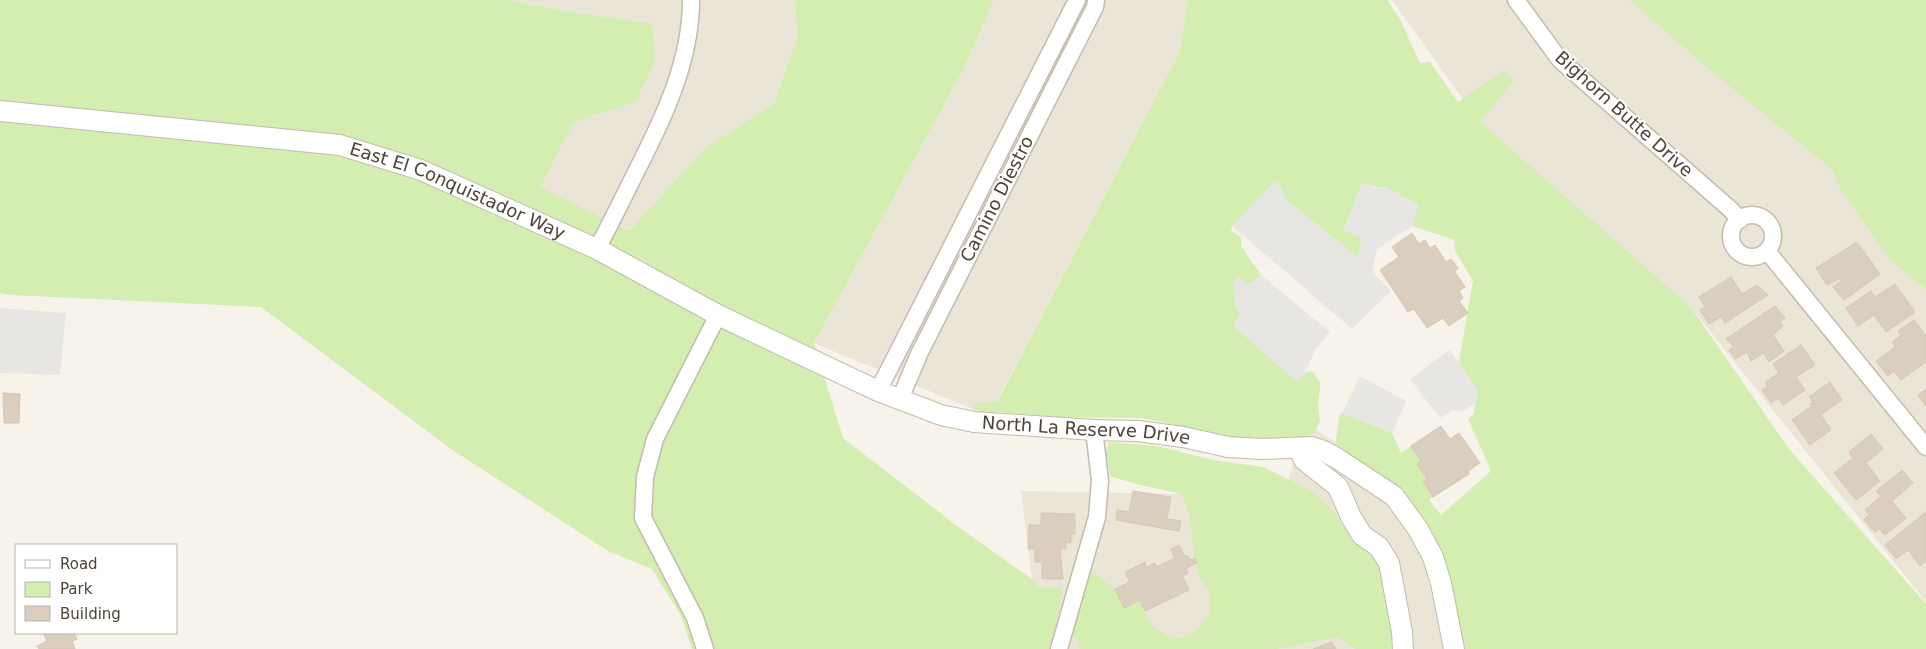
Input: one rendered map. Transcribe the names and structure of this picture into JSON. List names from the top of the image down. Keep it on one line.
{"streets":{"street":["Bighorn Butte Drive","East El Conquistador Way","Camino Diestro","North La Reserve Drive"]},"crossings":[["East El Conquistador Way","Camino Diestro"],["East El Conquistador Way","North La Reserve Drive"],["Camino Diestro","North La Reserve Drive"]],"legend":["Road","Park","Building"]}
